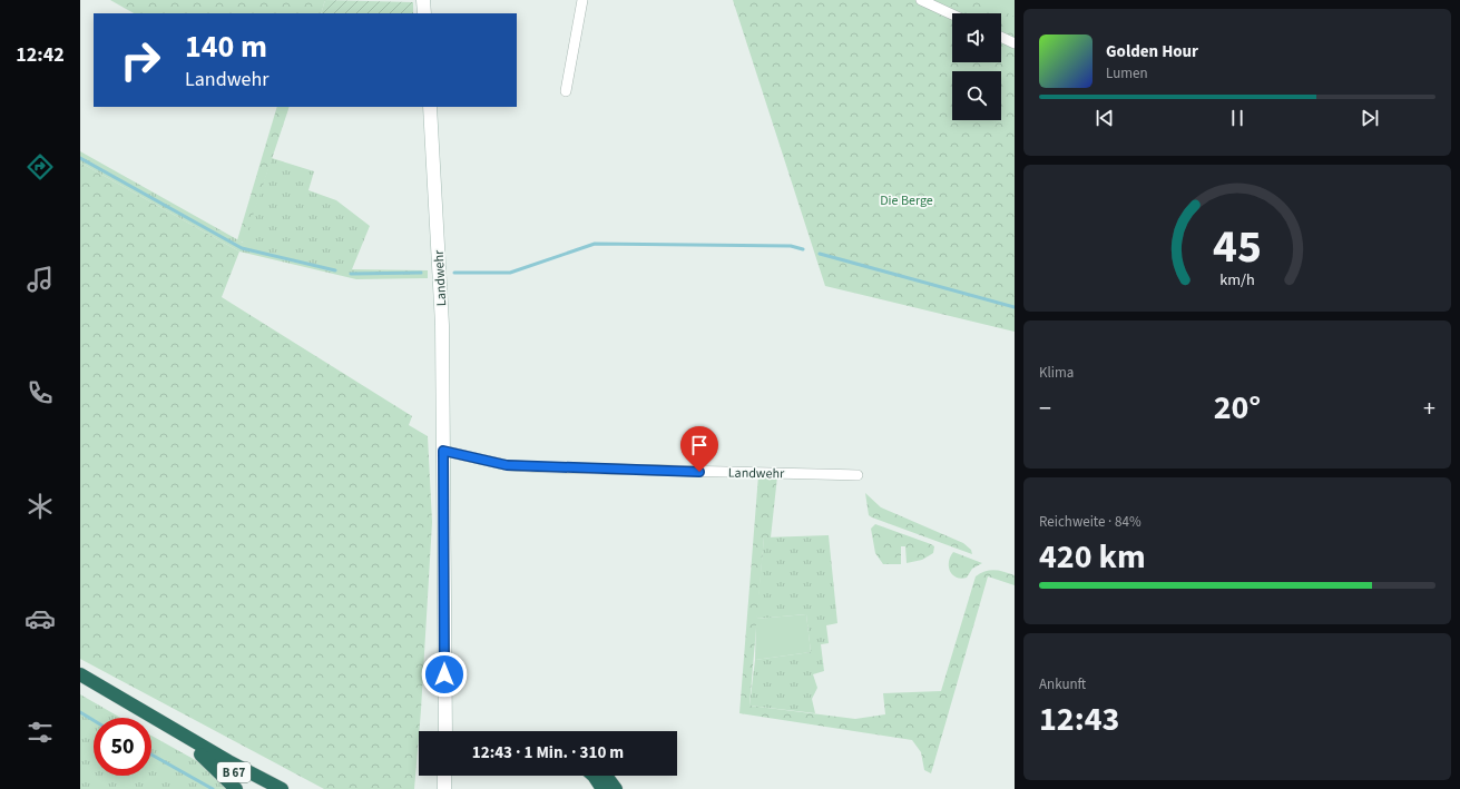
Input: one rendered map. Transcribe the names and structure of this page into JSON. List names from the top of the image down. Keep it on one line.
{"streets":{"highway":["B 67"],"main road":["Landwehr"]},"parks":["Die Berge"],"page":{"tabs":"12:42","turn":["140 m","Landwehr"],"song":["Golden Hour","Lumen"],"tile":["Klima",["Reichweite · 84%","420 km"],["Ankunft","12:43"]],"heat":["−","20°","+"],"limit":"50","trip":"12:43 · 1 Min. · 310 m","gauge":["45","km/h"]}}
